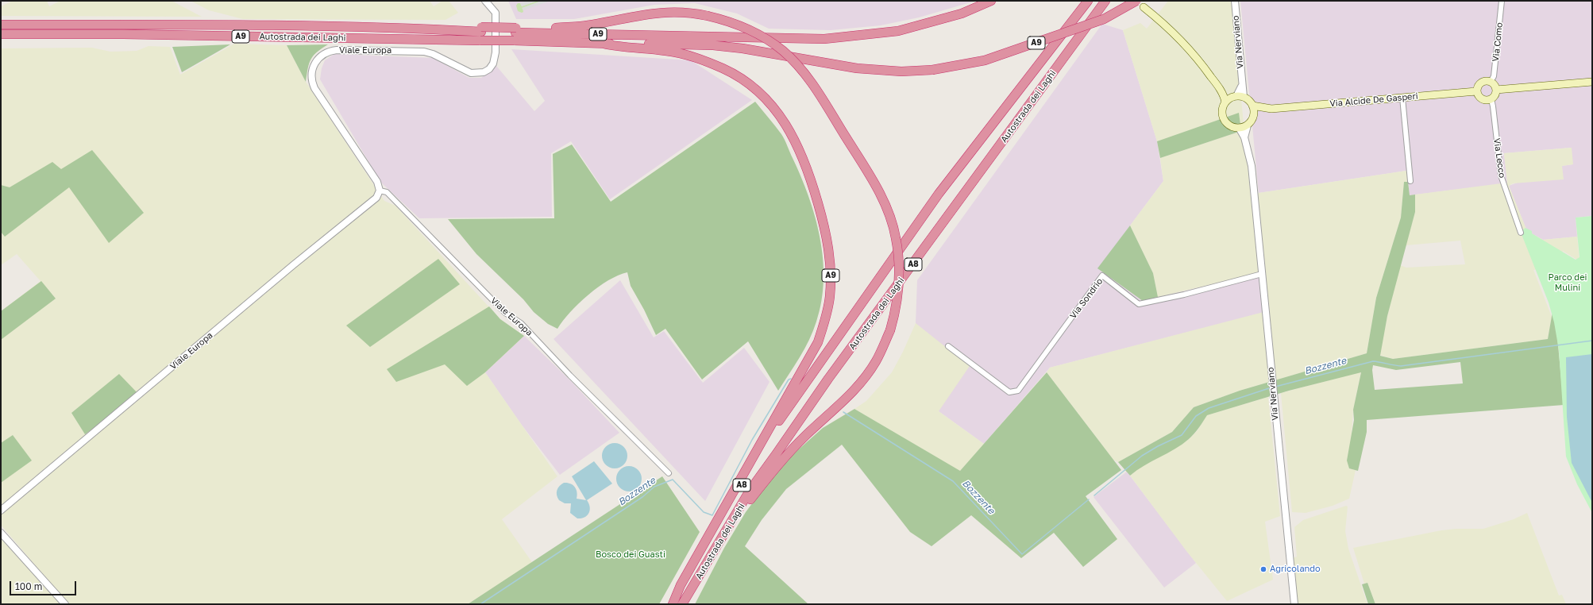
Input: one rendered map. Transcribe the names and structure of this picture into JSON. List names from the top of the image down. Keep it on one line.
{"streets":{"highway":["A9","Autostrada dei Laghi","A8"],"main road":["Via Alcide De Gasperi"],"street":["Via Nerviano","Via Como","Viale Europa","Via Lecco","Via Sondrio"]},"crossings":[["A9","Autostrada dei Laghi"],["Via Nerviano","Via Alcide De Gasperi"],["Via Nerviano","Via Sondrio"],["Via Como","Via Alcide De Gasperi"],["Via Como","Via Lecco"],["Via Alcide De Gasperi","Via Lecco"]],"water":["Bozzente"],"parks":["Parco dei Mulini","Bosco dei Guasti"],"places":["Agricolando"],"scale_bar":"100 m"}
